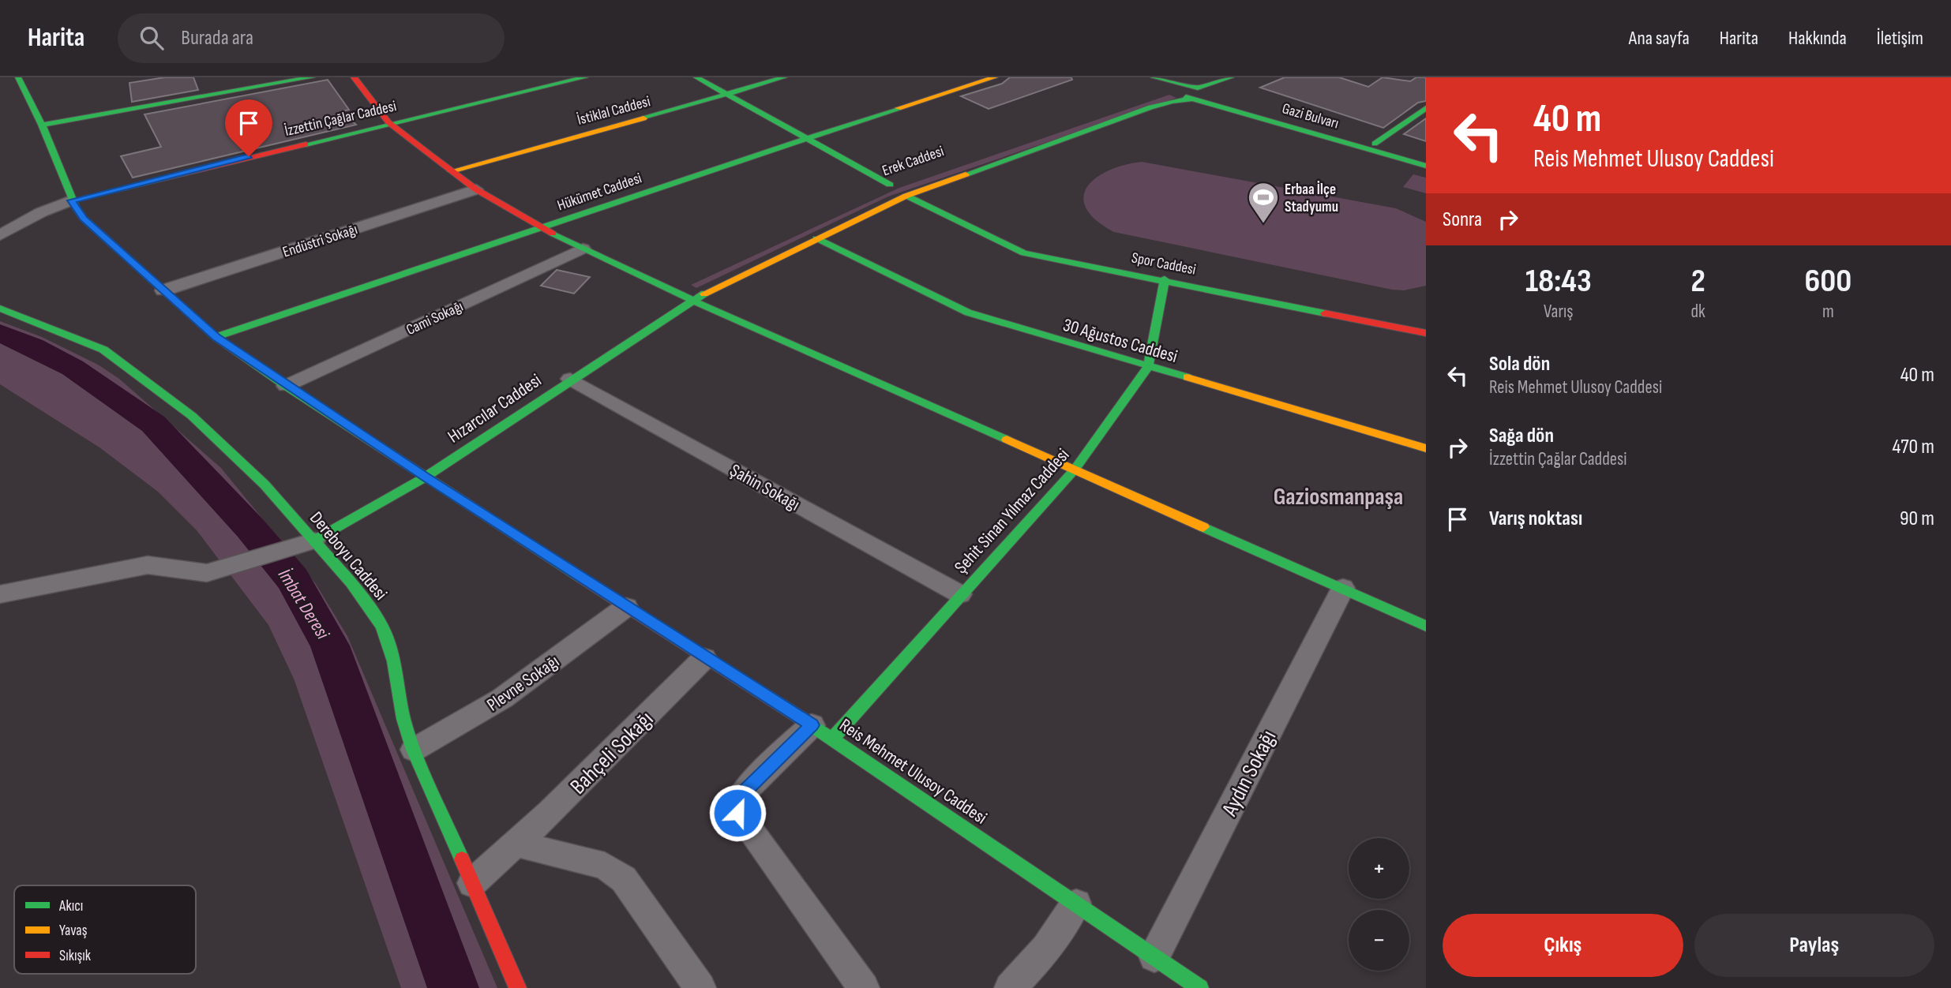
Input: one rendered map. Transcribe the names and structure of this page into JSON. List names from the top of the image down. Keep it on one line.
{"streets":{"street":["İstiklal Caddesi","Gazi Bulvarı","İzzettin Çağlar Caddesi","Erek Caddesi","Hükümet Caddesi","Endüstri Sokağı","Spor Caddesi","Cami Sokağı","30 Ağustos Caddesi","Hızarcılar Caddesi","Şahin Sokağı","Şehit Sinan Yılmaz Caddesi","Dereboyu Caddesi","Plevne Sokağı","Bahçeli Sokağı","Reis Mehmet Ulusoy Caddesi","Aydın Sokağı"]},"crossings":[["Gazi Bulvarı","Erek Caddesi"],["İzzettin Çağlar Caddesi","Reis Mehmet Ulusoy Caddesi"],["Erek Caddesi","Hükümet Caddesi"],["Erek Caddesi","Spor Caddesi"],["Erek Caddesi","30 Ağustos Caddesi"],["Erek Caddesi","Hızarcılar Caddesi"],["Hükümet Caddesi","Reis Mehmet Ulusoy Caddesi"],["Endüstri Sokağı","Reis Mehmet Ulusoy Caddesi"],["Spor Caddesi","Şehit Sinan Yılmaz Caddesi"],["Cami Sokağı","Reis Mehmet Ulusoy Caddesi"],["30 Ağustos Caddesi","Şehit Sinan Yılmaz Caddesi"],["Hızarcılar Caddesi","Şahin Sokağı"],["Hızarcılar Caddesi","Dereboyu Caddesi"],["Hızarcılar Caddesi","Reis Mehmet Ulusoy Caddesi"],["Şahin Sokağı","Şehit Sinan Yılmaz Caddesi"],["Şehit Sinan Yılmaz Caddesi","Reis Mehmet Ulusoy Caddesi"],["Dereboyu Caddesi","Plevne Sokağı"],["Dereboyu Caddesi","Bahçeli Sokağı"],["Plevne Sokağı","Reis Mehmet Ulusoy Caddesi"],["Bahçeli Sokağı","Reis Mehmet Ulusoy Caddesi"],["Reis Mehmet Ulusoy Caddesi","Aydın Sokağı"]],"districts":["Gaziosmanpaşa"],"water":["İmbat Deresi"],"places":{"sports":["Erbaa İlçe Stadyumu"]},"legend":["Akıcı","Yavaş","Sıkışık"],"page":{"header":"Harita","search":"Burada ara","nav":["Ana sayfa","Harita","Hakkında","İletişim"],"turn":["40 m","Reis Mehmet Ulusoy Caddesi"],"then":"Sonra","eta":["18:43","Varış","2","dk","600","m"],"list":[{"name":"Sola dön","note":"Reis Mehmet Ulusoy Caddesi","value":"40 m"},{"name":"Sağa dön","note":"İzzettin Çağlar Caddesi","value":"470 m"},{"name":"Varış noktası","value":"90 m"}],"map_buttons":["+","−"],"buttons":["Çıkış","Paylaş"]}}
